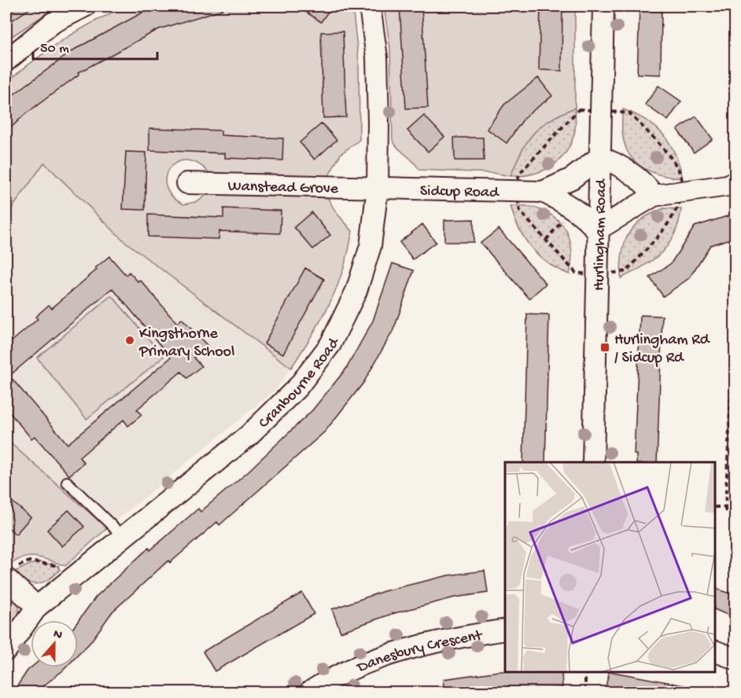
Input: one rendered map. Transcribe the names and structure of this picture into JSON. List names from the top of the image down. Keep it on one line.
{"streets":{"street":["Wanstead Grove","Sidcup Road","Hurlingham Road","Cranbourne Road","Danesbury Crescent"]},"crossings":[["Wanstead Grove","Sidcup Road"],["Wanstead Grove","Cranbourne Road"],["Sidcup Road","Hurlingham Road"],["Sidcup Road","Cranbourne Road"]],"places":{"other":["Kingsthorne Primary School"],"transit":["Hurlingham Rd / Sidcup Rd"]},"scale_bar":"50 m","north":"top"}
